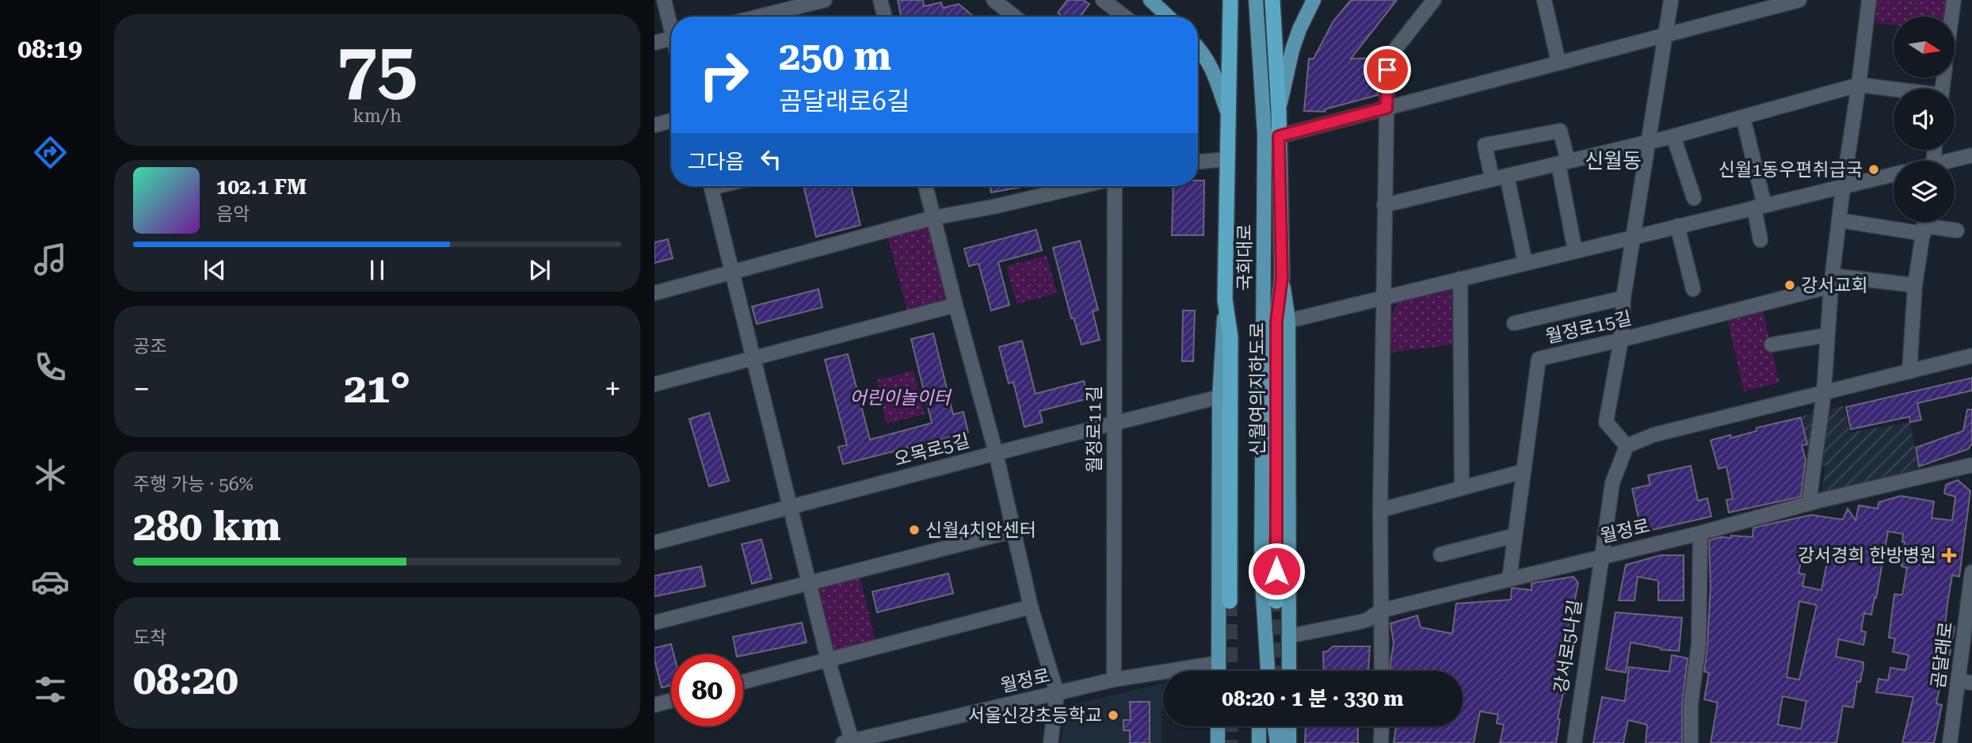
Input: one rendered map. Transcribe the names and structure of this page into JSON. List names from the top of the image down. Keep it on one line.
{"streets":{"highway":["신월여의지하도로"],"main road":["국회대로"],"street":["월정로15길","월정로11길","오목로5길","월정로","강서로5나길","곰달래로"]},"crossings":[["월정로15길","월정로"],["월정로11길","오목로5길"],["월정로11길","월정로"],["월정로","강서로5나길"]],"districts":["신월동"],"parks":["어린이놀이터"],"places":{"other":["신월1동우편취급국","강서교회","신월4치안센터","서울신강초등학교"],"health":["강서경희 한방병원"]},"north":"right","page":{"tabs":"08:19","tile":[["75","km/h"],"공조",["주행 가능 · 56%","280 km"],["도착","08:20"]],"turn":["250 m","곰달래로6길"],"then":"그다음","song":["102.1 FM","음악"],"heat":["−","21°","+"],"limit":"80","trip":"08:20 · 1 분 · 330 m"}}
